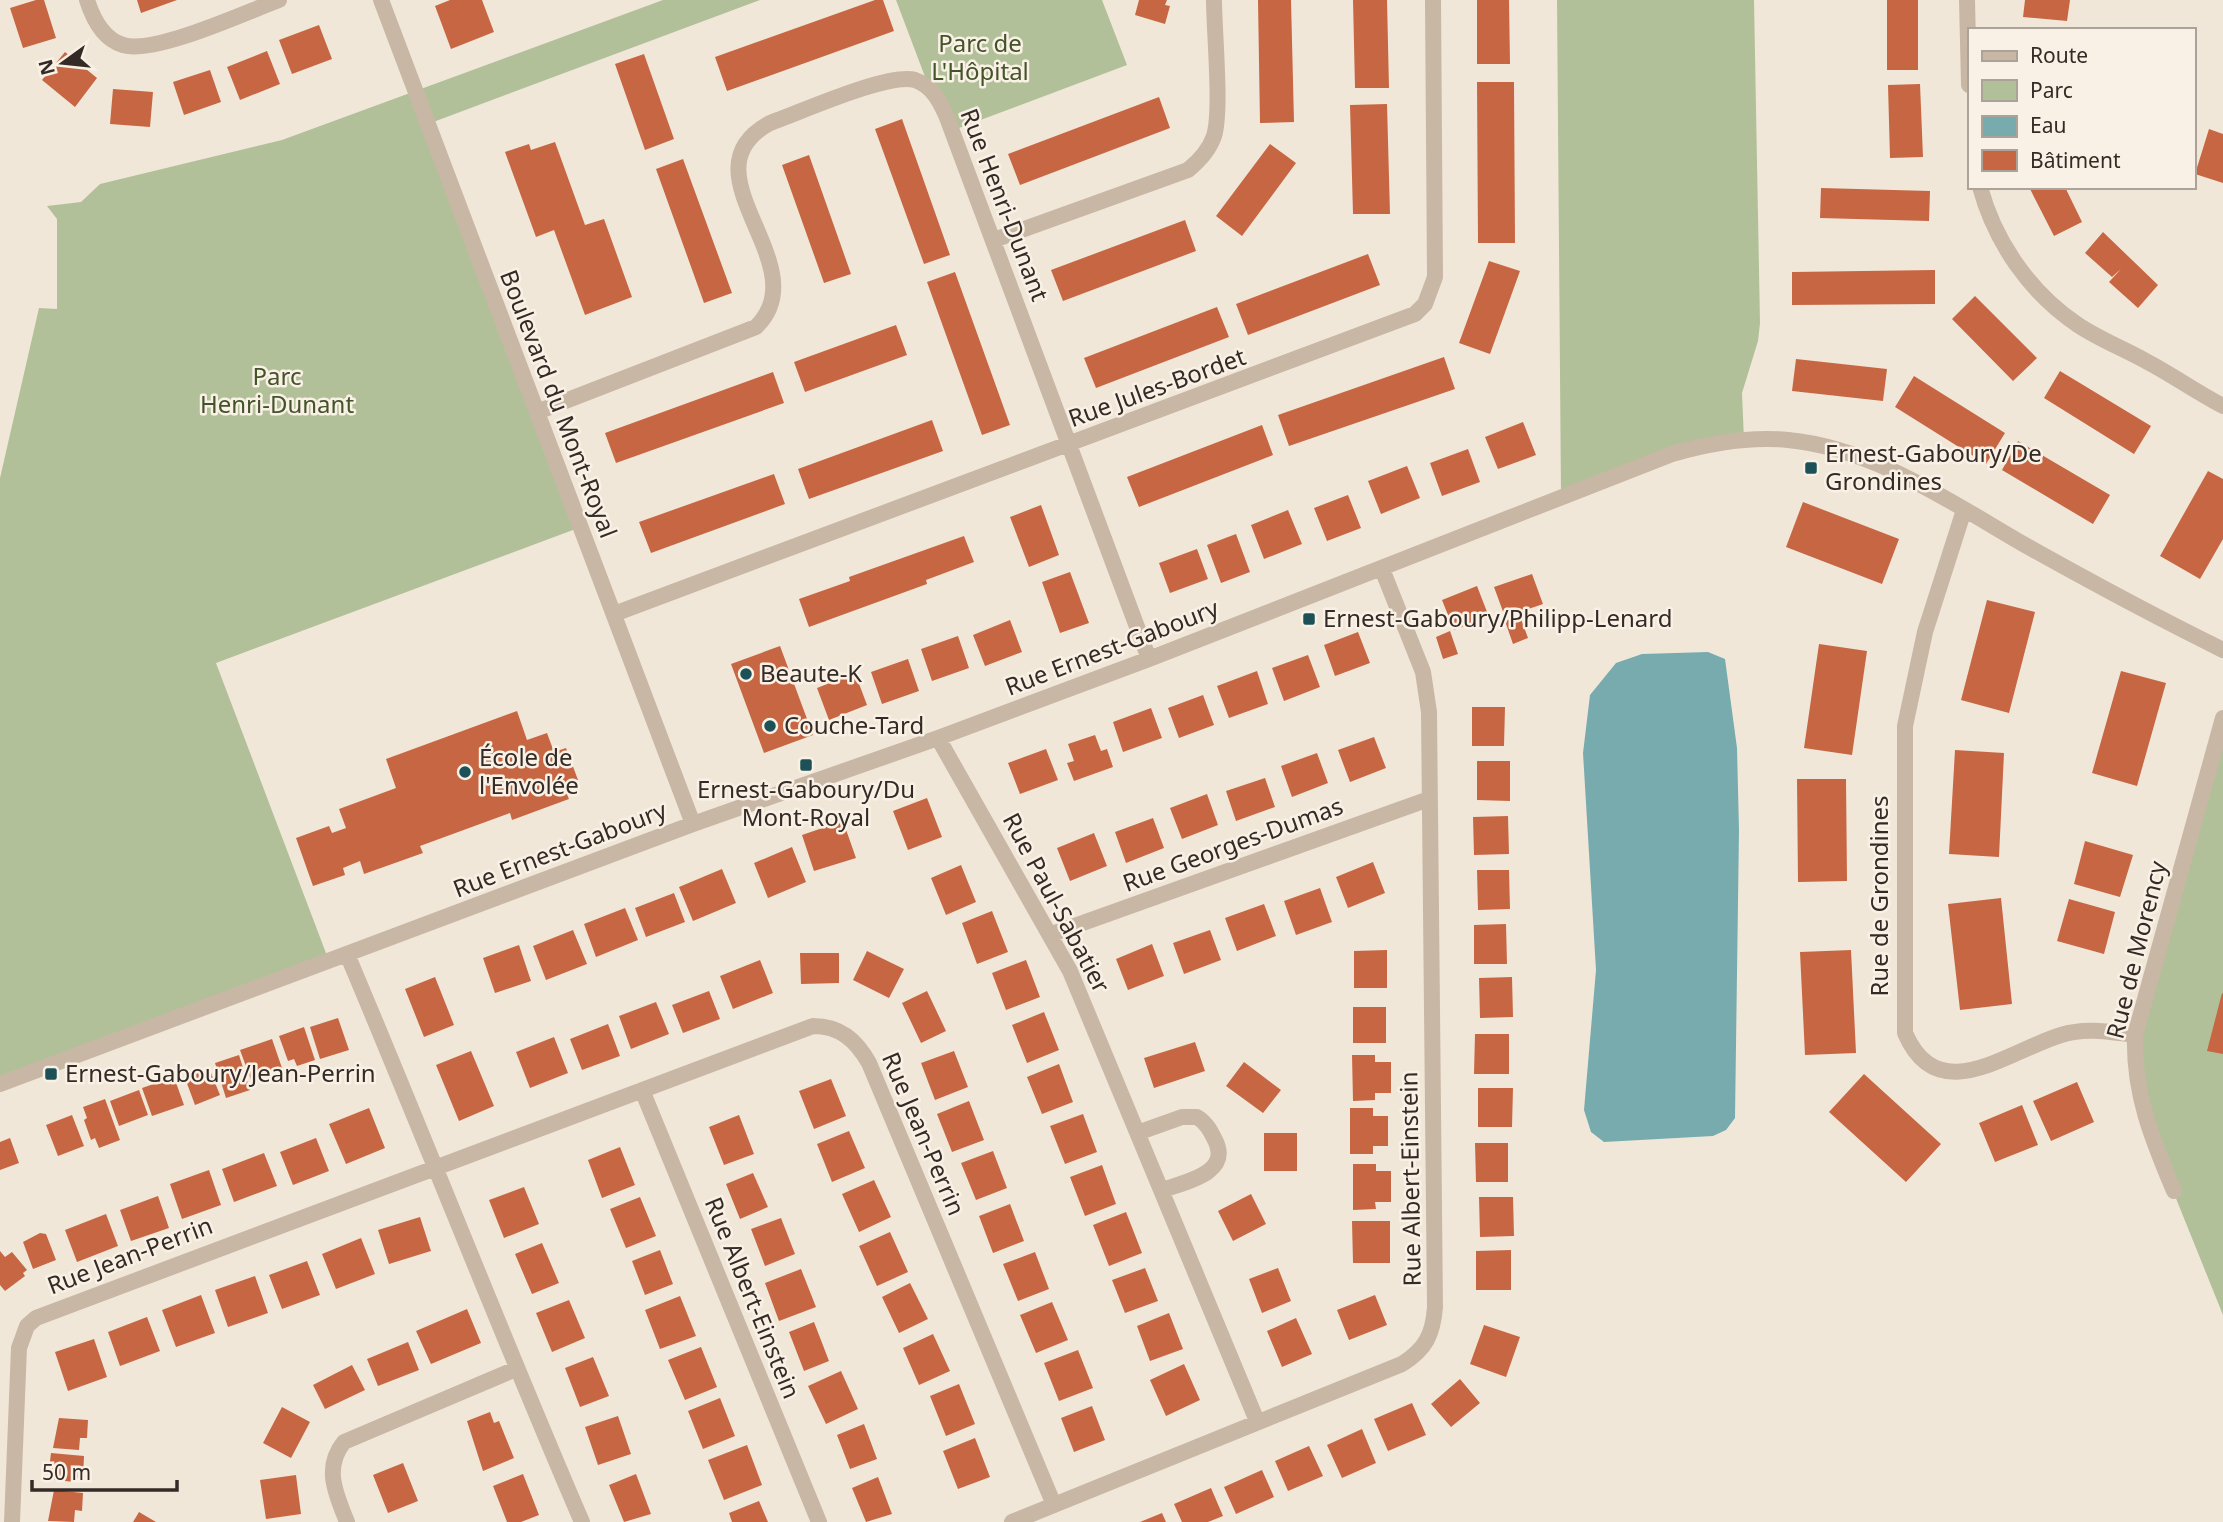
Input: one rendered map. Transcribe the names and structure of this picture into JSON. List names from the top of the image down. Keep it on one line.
{"streets":{"street":["Rue Henri-Dunant","Rue Jules-Bordet","Boulevard du Mont-Royal","Rue Ernest-Gaboury","Rue Georges-Dumas","Rue de Grondines","Rue Paul-Sabatier","Rue de Morency","Rue Jean-Perrin","Rue Albert-Einstein"]},"crossings":[["Rue Henri-Dunant","Rue Jules-Bordet"],["Rue Henri-Dunant","Boulevard du Mont-Royal"],["Rue Henri-Dunant","Rue Ernest-Gaboury"],["Rue Jules-Bordet","Boulevard du Mont-Royal"],["Boulevard du Mont-Royal","Rue Ernest-Gaboury"],["Rue Ernest-Gaboury","Rue de Grondines"],["Rue Ernest-Gaboury","Rue Paul-Sabatier"],["Rue Ernest-Gaboury","Rue Albert-Einstein"],["Rue Georges-Dumas","Rue Paul-Sabatier"],["Rue Georges-Dumas","Rue Albert-Einstein"],["Rue de Grondines","Rue de Morency"],["Rue Paul-Sabatier","Rue Albert-Einstein"],["Rue Jean-Perrin","Rue Albert-Einstein"]],"parks":["Parc de L'Hôpital","Parc Henri-Dunant"],"places":{"transit":["Ernest-Gaboury/De Grondines","Ernest-Gaboury/Philipp-Lenard","Ernest-Gaboury/Du Mont-Royal","Ernest-Gaboury/Jean-Perrin"],"other":["Beaute-K","Couche-Tard","École de l'Envolée"]},"legend":["Route","Parc","Eau","Bâtiment"],"scale_bar":"50 m","north":"left"}
